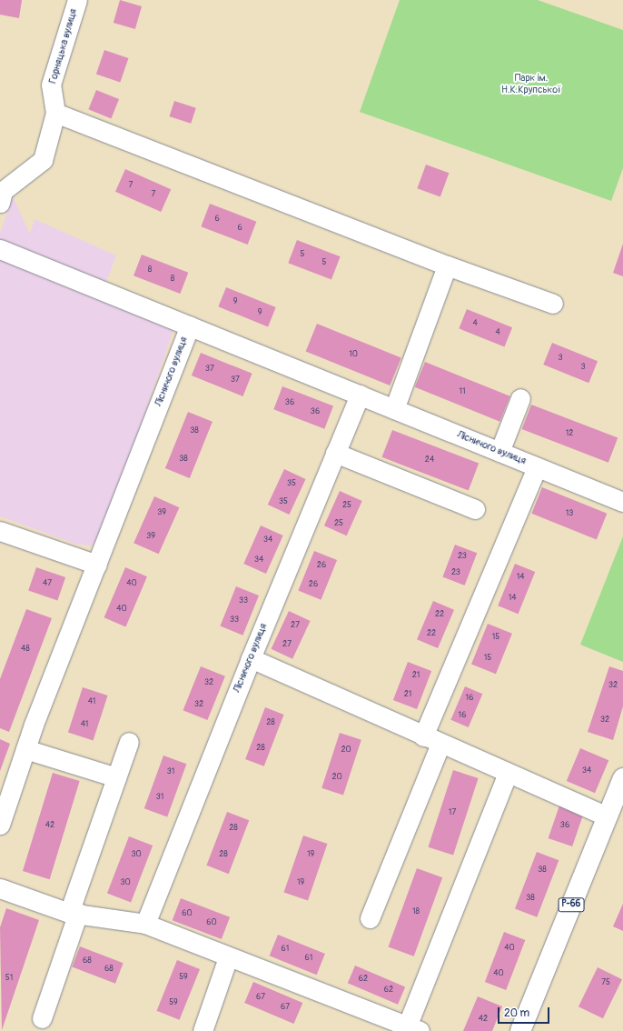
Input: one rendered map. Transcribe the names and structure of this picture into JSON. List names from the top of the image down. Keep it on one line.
{"streets":{"main road":["Р-66"],"street":["Горняцька вулиця","Лісничого вулиця"]},"parks":["Парк ім. Н.К.Крупської"],"house_numbers":["7","7","6","6","5","5","8","8","9","9","4","4","10","3","3","37","37","11","36","36","38","12","38","24","35","35","25","39","13","25","39","34","23","34","26","23","14","47","40","26","14","33","40","22","33","27","22","15","27","48","15","21","32","32","21","16","41","32","16","32","28","41","28","20","34","31","20","31","17","42","36","28","30","28","19","38","30","19","38","18","60","60","40","61","61","68","68","40","59","51","62","75","62","67","59","67","42"],"scale_bar":"20 m"}
